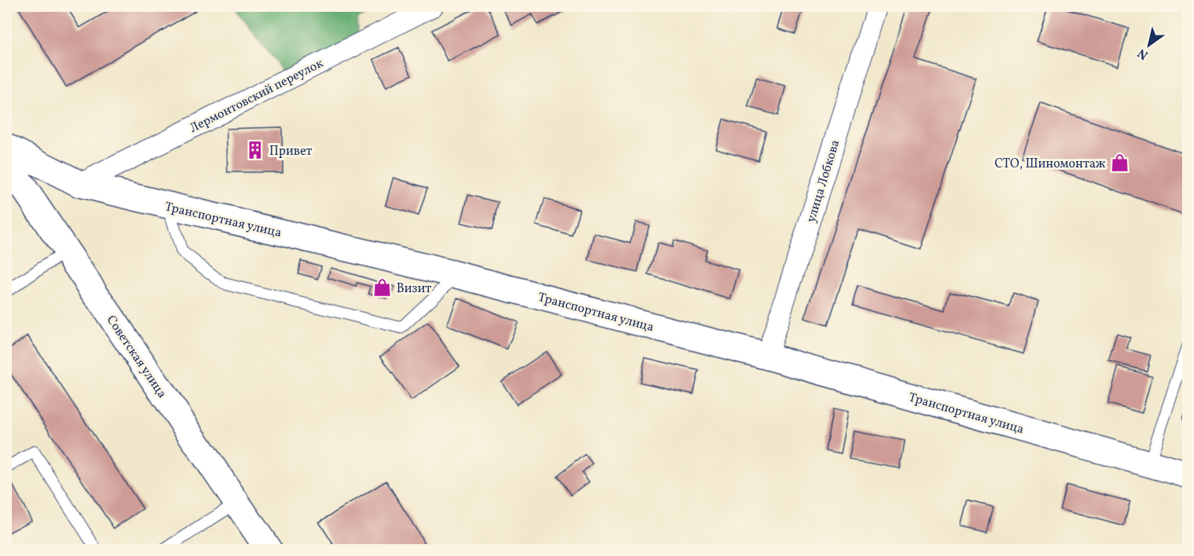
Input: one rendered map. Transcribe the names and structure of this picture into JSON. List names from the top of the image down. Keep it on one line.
{"streets":{"main road":["Транспортная улица","Советская улица"],"street":["Лермонтовский переулок","улица Лобкова"]},"crossings":[["Лермонтовский переулок","Транспортная улица"],["улица Лобкова","Транспортная улица"]],"places":{"building":["Привет"],"shop":["СТО, Шиномонтаж","Визит"]},"north":"bottom left"}
